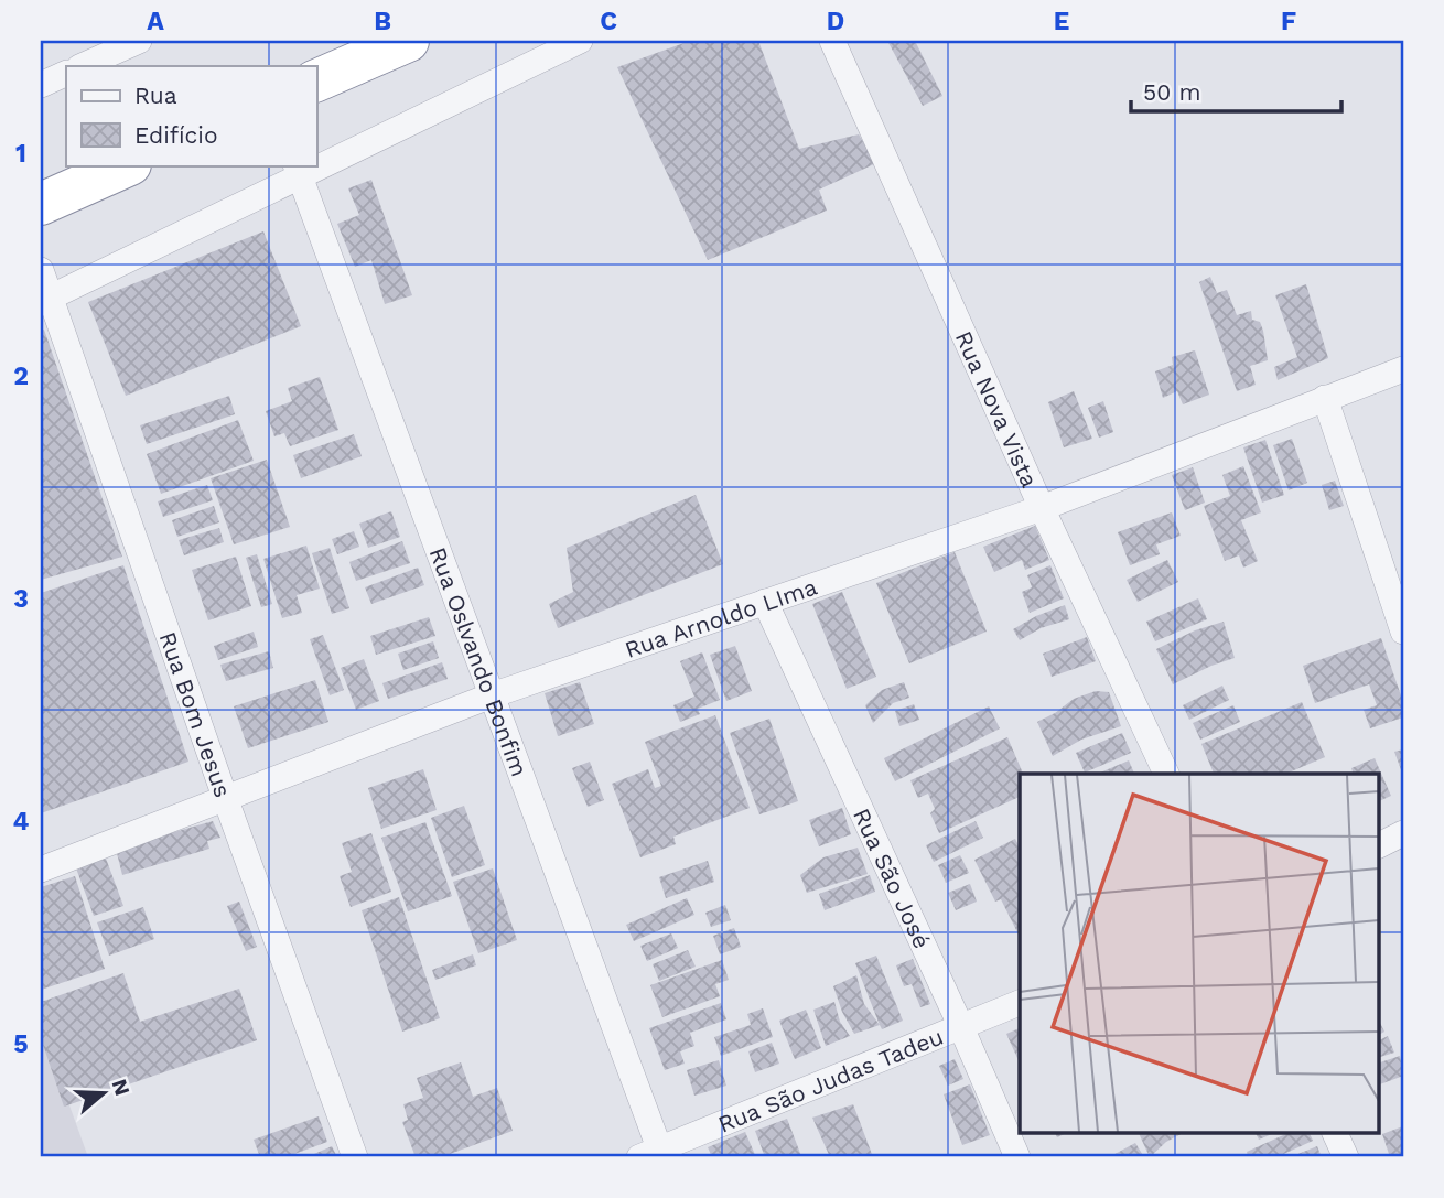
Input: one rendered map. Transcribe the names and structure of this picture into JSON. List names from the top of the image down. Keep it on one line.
{"streets":{"street":["Rua Nova Vista","Rua Arnoldo LIma","Rua Oslvando Bonfim","Rua Bom Jesus","Rua São José","Rua São Judas Tadeu"]},"crossings":[["Rua Nova Vista","Rua Arnoldo LIma"],["Rua Arnoldo LIma","Rua Oslvando Bonfim"],["Rua Arnoldo LIma","Rua Bom Jesus"],["Rua Arnoldo LIma","Rua São José"],["Rua Oslvando Bonfim","Rua São Judas Tadeu"],["Rua São José","Rua São Judas Tadeu"]],"legend":["Rua","Edifício"],"scale_bar":"50 m","north":"right","grid":{"columns":["A","B","C","D","E","F"],"rows":["1","2","3","4","5"]}}
